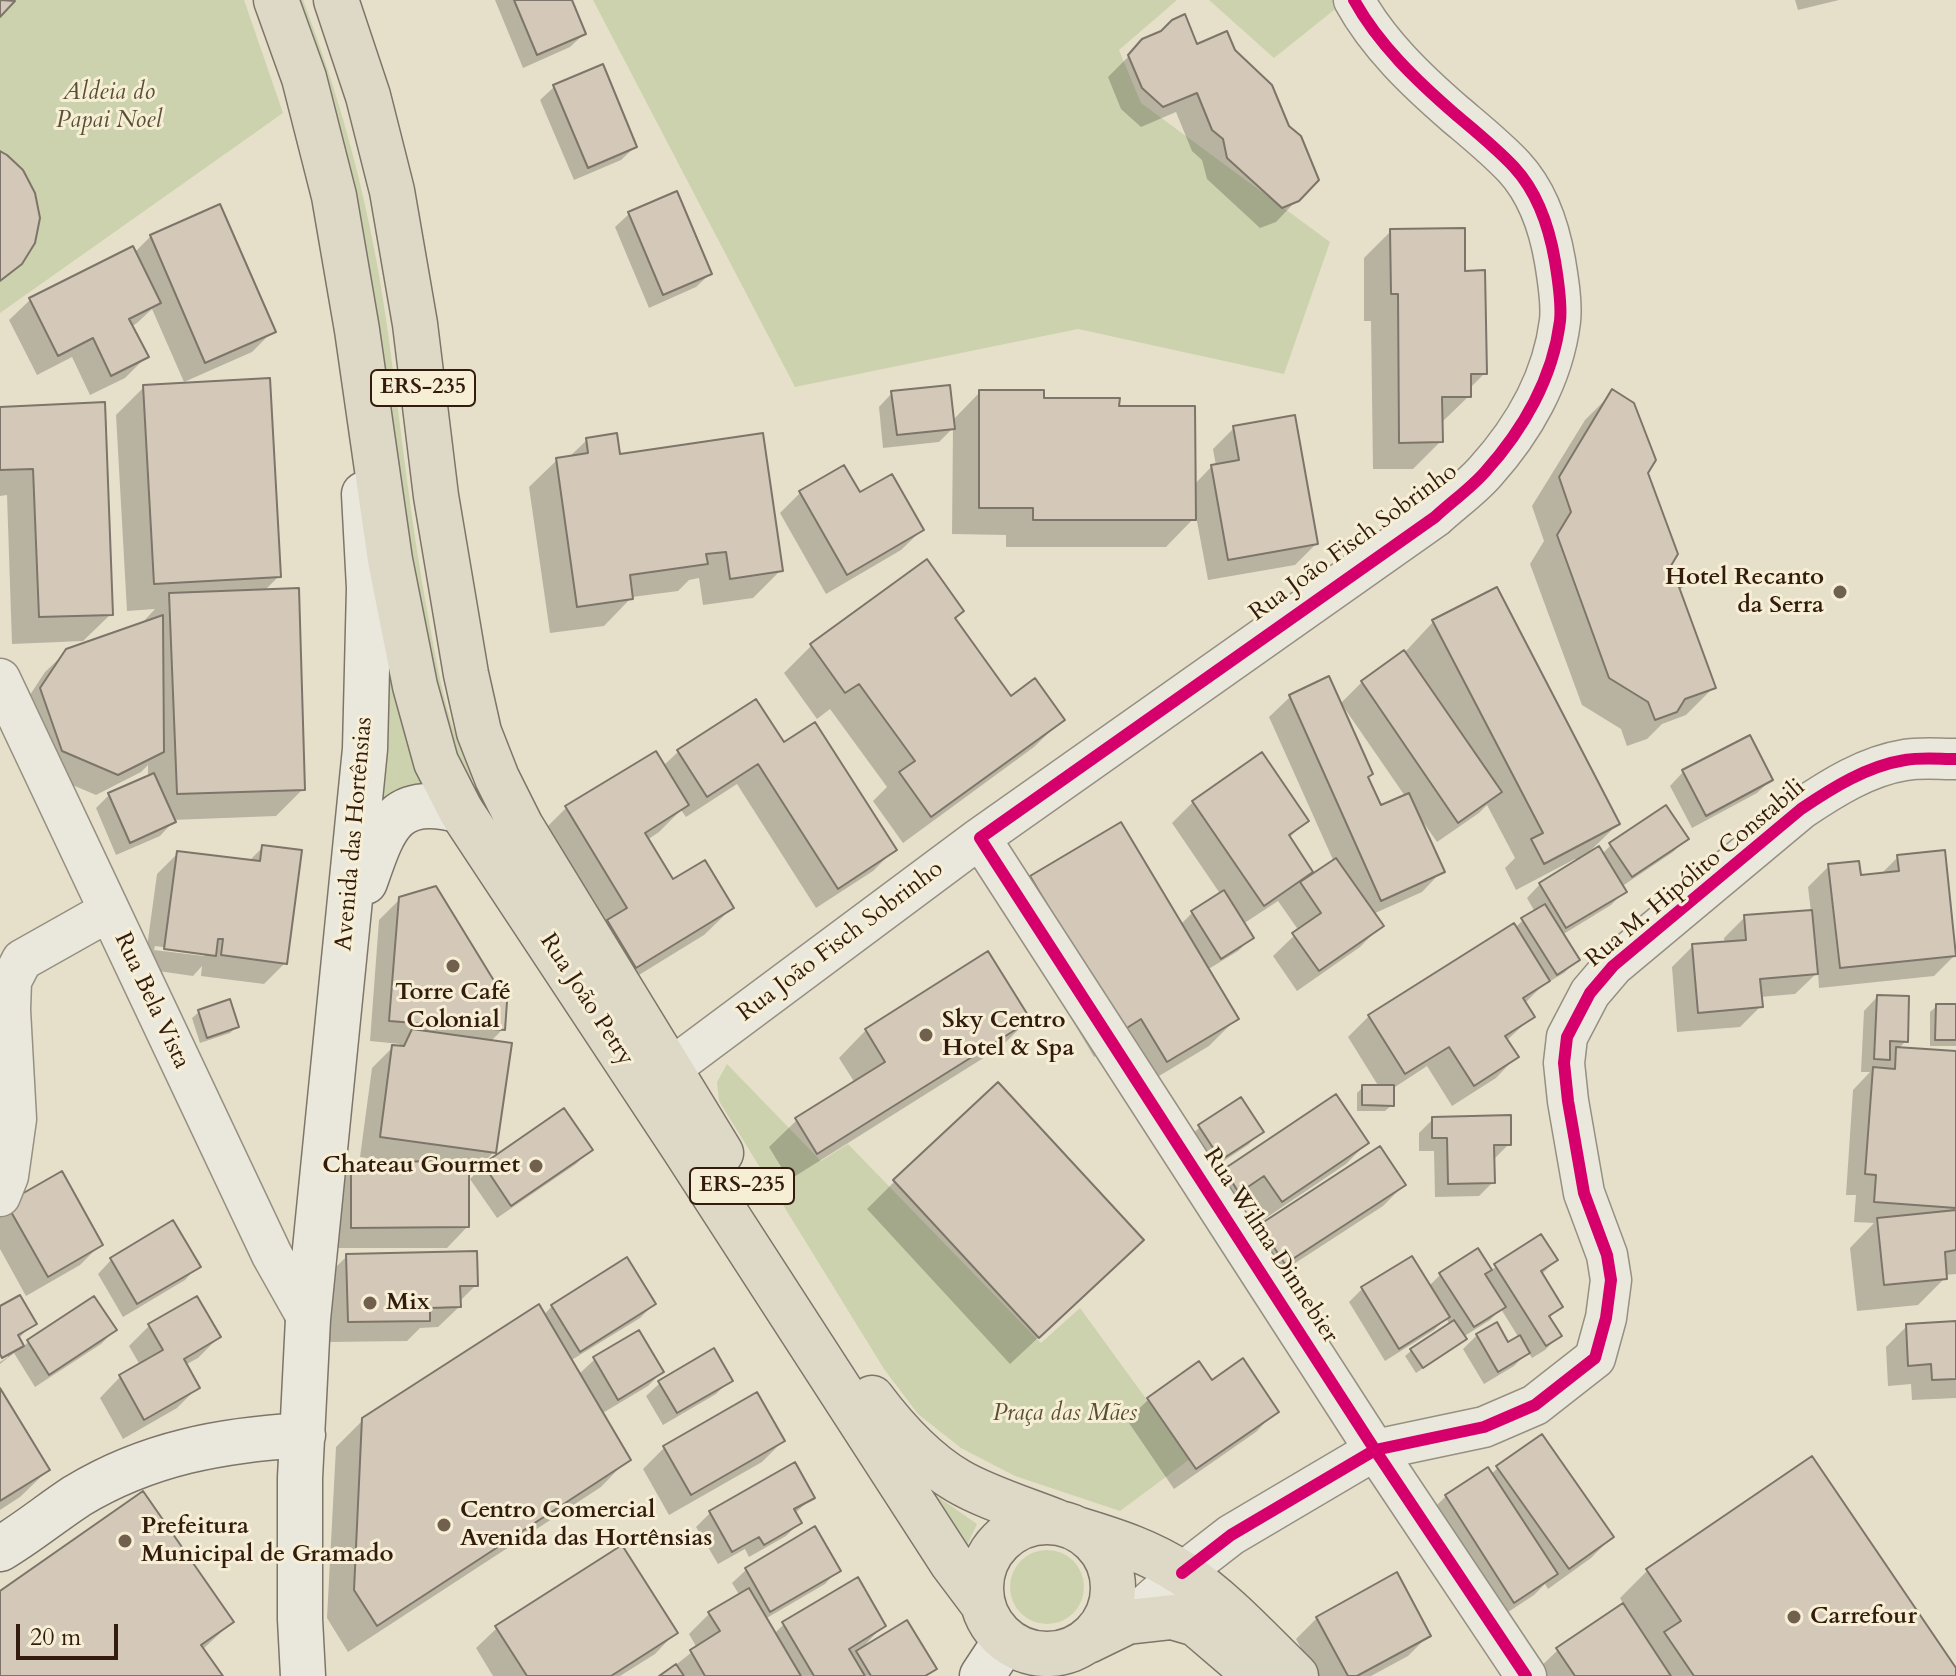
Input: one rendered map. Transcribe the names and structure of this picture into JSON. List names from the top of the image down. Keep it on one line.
{"streets":{"main road":["ERS-235","Avenida das Hortênsias","Rua João Petry"],"street":["Rua João Fisch Sobrinho","Rua M. Hipólito Constabili","Rua Bela Vista","Rua Wilma Dinnebier"]},"crossings":[["Rua João Fisch Sobrinho","Rua João Petry"],["Rua João Fisch Sobrinho","Rua Wilma Dinnebier"],["Avenida das Hortênsias","Rua João Petry"],["Avenida das Hortênsias","Rua Bela Vista"],["Rua M. Hipólito Constabili","Rua João Petry"],["Rua M. Hipólito Constabili","Rua Wilma Dinnebier"]],"parks":["Aldeia do Papai Noel","Praça das Mães"],"places":["Hotel Recanto da Serra","Torre Café Colonial","Sky Centro Hotel & Spa","Chateau Gourmet","Mix","Centro Comercial Avenida das Hortênsias","Prefeitura Municipal de Gramado","Carrefour"],"scale_bar":"20 m"}
